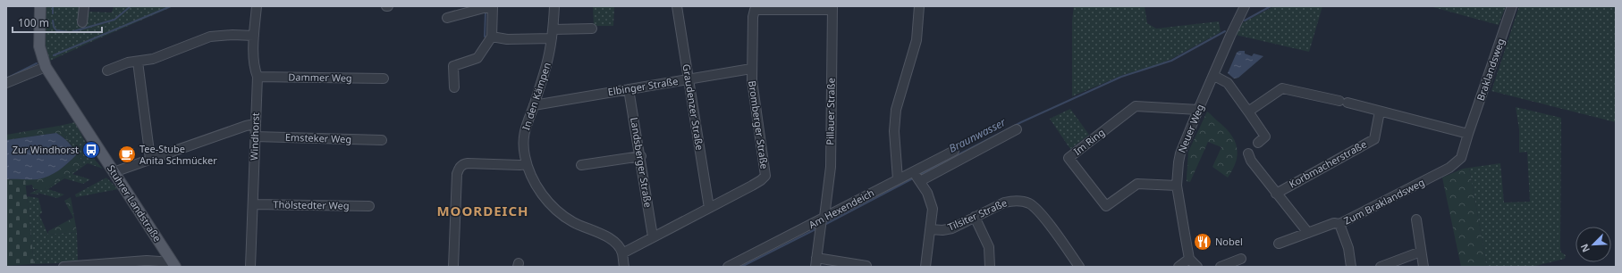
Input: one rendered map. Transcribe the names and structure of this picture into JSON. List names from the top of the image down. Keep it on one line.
{"streets":{"main road":["Stuhrer Landstraße"],"street":["Braklandsweg","Dammer Weg","Elbinger Straße","In den Kämpen","Graudenzer Straße","Pillauer Straße","Bromberger Straße","Neuer Weg","Windhorst","Emsteker Weg","Im Ring","Landsberger Straße","Korbmacherstraße","Zum Braklandsweg","Thölstedter Weg","Am Hexendeich","Tilsiter Straße"]},"crossings":[["Braklandsweg","Zum Braklandsweg"],["Dammer Weg","Windhorst"],["Elbinger Straße","In den Kämpen"],["Elbinger Straße","Graudenzer Straße"],["Elbinger Straße","Bromberger Straße"],["Elbinger Straße","Landsberger Straße"],["In den Kämpen","Bromberger Straße"],["Graudenzer Straße","Bromberger Straße"],["Pillauer Straße","Bromberger Straße"],["Pillauer Straße","Am Hexendeich"],["Bromberger Straße","Landsberger Straße"],["Neuer Weg","Im Ring"],["Windhorst","Emsteker Weg"],["Windhorst","Thölstedter Weg"]],"districts":["MOORDEICH"],"water":["Braunwasser"],"places":{"bus stop":["Zur Windhorst"],"cafe":["Tee-Stube Anita Schmücker"],"restaurant":["Nobel"]},"scale_bar":"100 m","north":"bottom left"}
